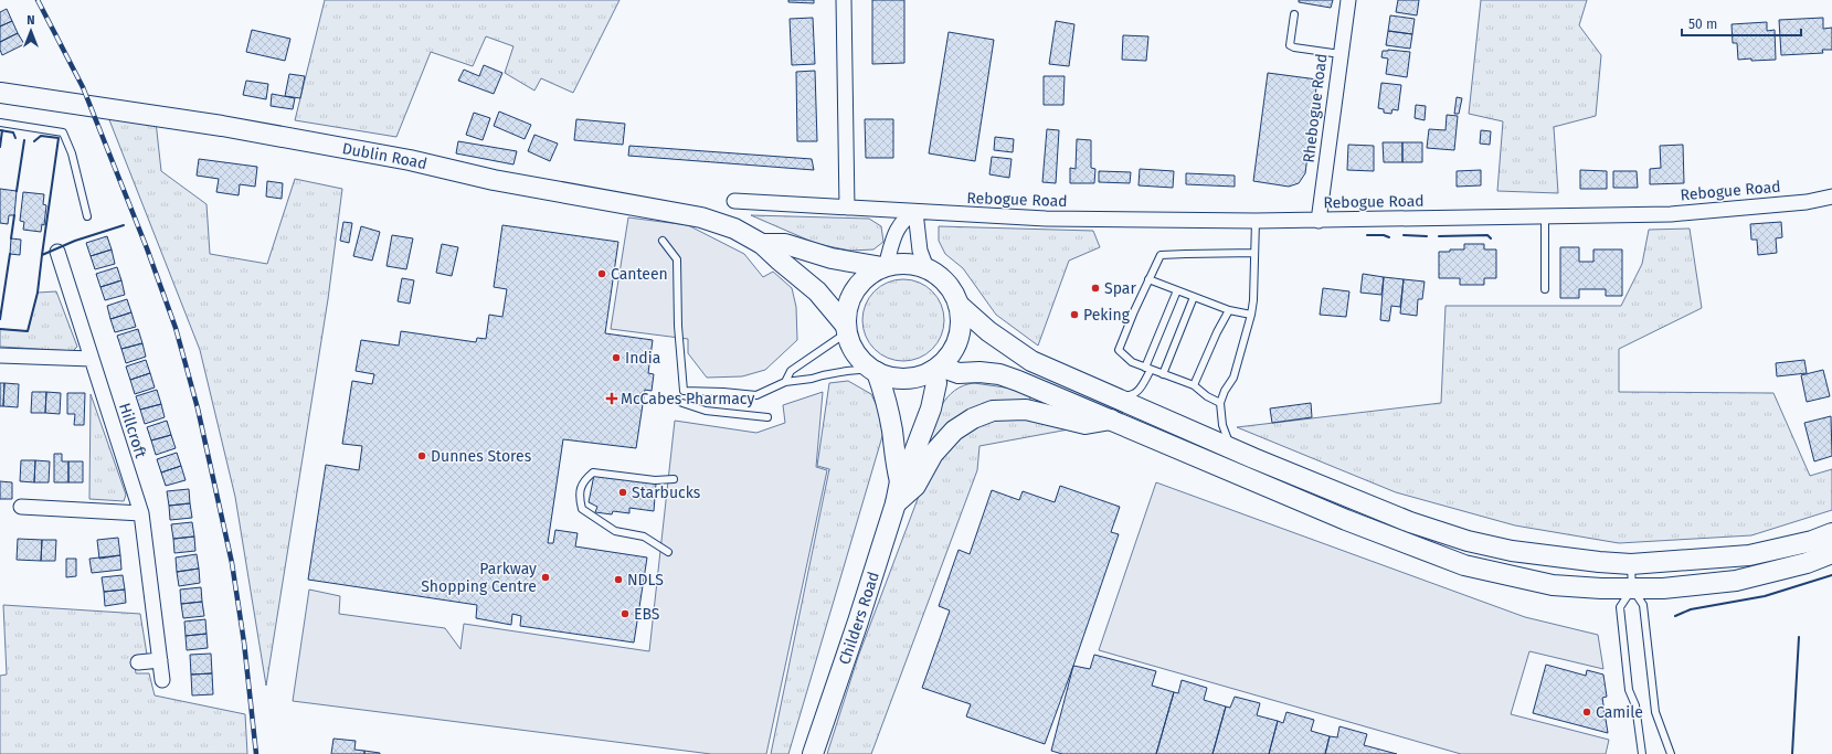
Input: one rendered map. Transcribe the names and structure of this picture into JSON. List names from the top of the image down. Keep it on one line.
{"streets":{"main road":["Dublin Road","Childers Road"],"street":["Rhebogue Road","Rebogue Road","Hillcroft"]},"crossings":[["Rhebogue Road","Rebogue Road"],["Dublin Road","Childers Road"]],"places":{"other":["Canteen","Spar","Peking","India","Dunnes Stores","Starbucks","Parkway Shopping Centre","NDLS","EBS","Camile"],"health":["McCabes Pharmacy"]},"scale_bar":"50 m","north":"top"}
